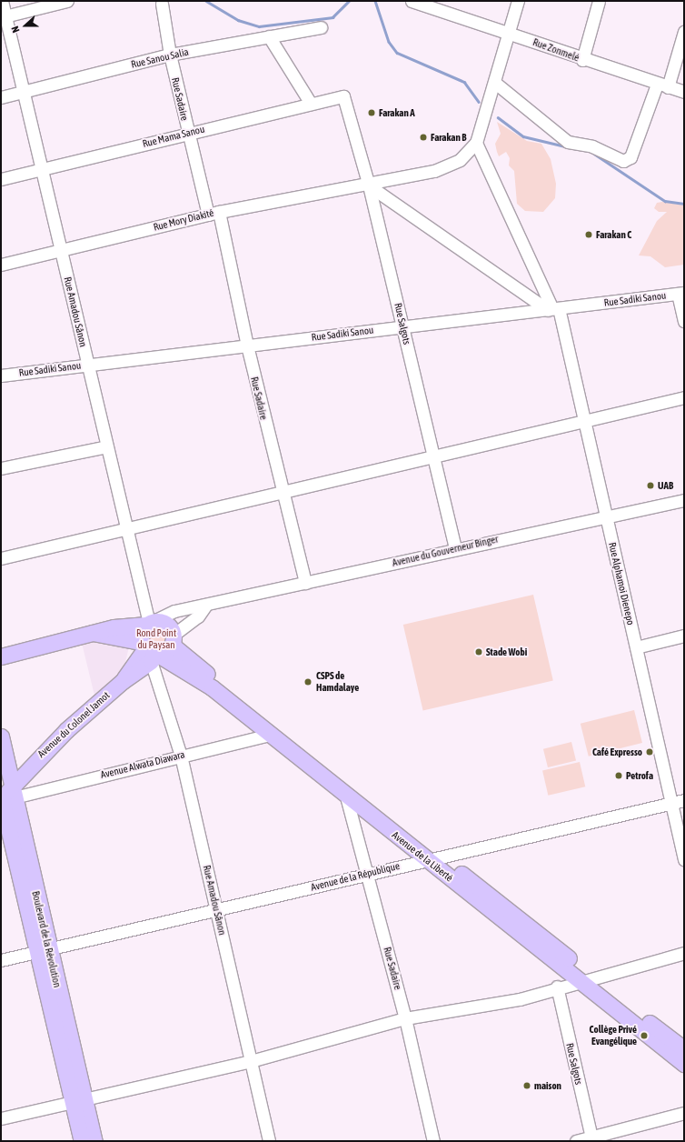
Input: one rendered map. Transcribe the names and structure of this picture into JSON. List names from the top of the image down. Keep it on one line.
{"streets":{"main road":["Avenue du Gouverneur Binger","Avenue du Colonel Jamot","Avenue de la Liberté","Boulevard de la Révolution"],"street":["Rue Zonmelé","Rue Sanou Salia","Rue Sadaire","Rue Mama Sanou","Rue Mory Diakité","Rue Sadiki Sanou","Rue Amadou Sânon","Rue Salgots","Rue Alphamoi Dienepo","Avenue Alwata Diawara","Avenue de la République"]},"crossings":[["Rue Sanou Salia","Rue Sadaire"],["Rue Sanou Salia","Rue Amadou Sânon"],["Rue Sadaire","Rue Mama Sanou"],["Rue Sadaire","Rue Mory Diakité"],["Rue Sadaire","Rue Sadiki Sanou"],["Rue Sadaire","Avenue du Gouverneur Binger"],["Rue Sadaire","Avenue de la Liberté"],["Rue Sadaire","Avenue de la République"],["Rue Mama Sanou","Rue Amadou Sânon"],["Rue Mama Sanou","Rue Salgots"],["Rue Mory Diakité","Rue Amadou Sânon"],["Rue Mory Diakité","Rue Salgots"],["Rue Mory Diakité","Rue Alphamoi Dienepo"],["Rue Sadiki Sanou","Rue Amadou Sânon"],["Rue Sadiki Sanou","Rue Salgots"],["Rue Sadiki Sanou","Rue Alphamoi Dienepo"],["Rue Amadou Sânon","Avenue du Gouverneur Binger"],["Rue Amadou Sânon","Avenue du Colonel Jamot"],["Rue Amadou Sânon","Avenue Alwata Diawara"],["Rue Amadou Sânon","Avenue de la Liberté"],["Rue Amadou Sânon","Avenue de la République"],["Rue Salgots","Avenue du Gouverneur Binger"],["Avenue du Gouverneur Binger","Rue Alphamoi Dienepo"],["Avenue du Gouverneur Binger","Avenue du Colonel Jamot"],["Avenue du Gouverneur Binger","Avenue de la Liberté"],["Rue Alphamoi Dienepo","Avenue de la République"],["Avenue du Colonel Jamot","Avenue Alwata Diawara"],["Avenue du Colonel Jamot","Avenue de la Liberté"],["Avenue du Colonel Jamot","Boulevard de la Révolution"],["Avenue Alwata Diawara","Avenue de la Liberté"],["Avenue Alwata Diawara","Boulevard de la Révolution"],["Avenue de la Liberté","Avenue de la République"],["Avenue de la République","Boulevard de la Révolution"]],"parks":["Rond Point du Paysan"],"places":["Farakan A","Farakan B","Farakan C","UAB","Stade Wobi","CSPS de Hamdalaye","Café Expresso","Petrofa","Collège Privé Evangélique","maison"],"north":"left"}
